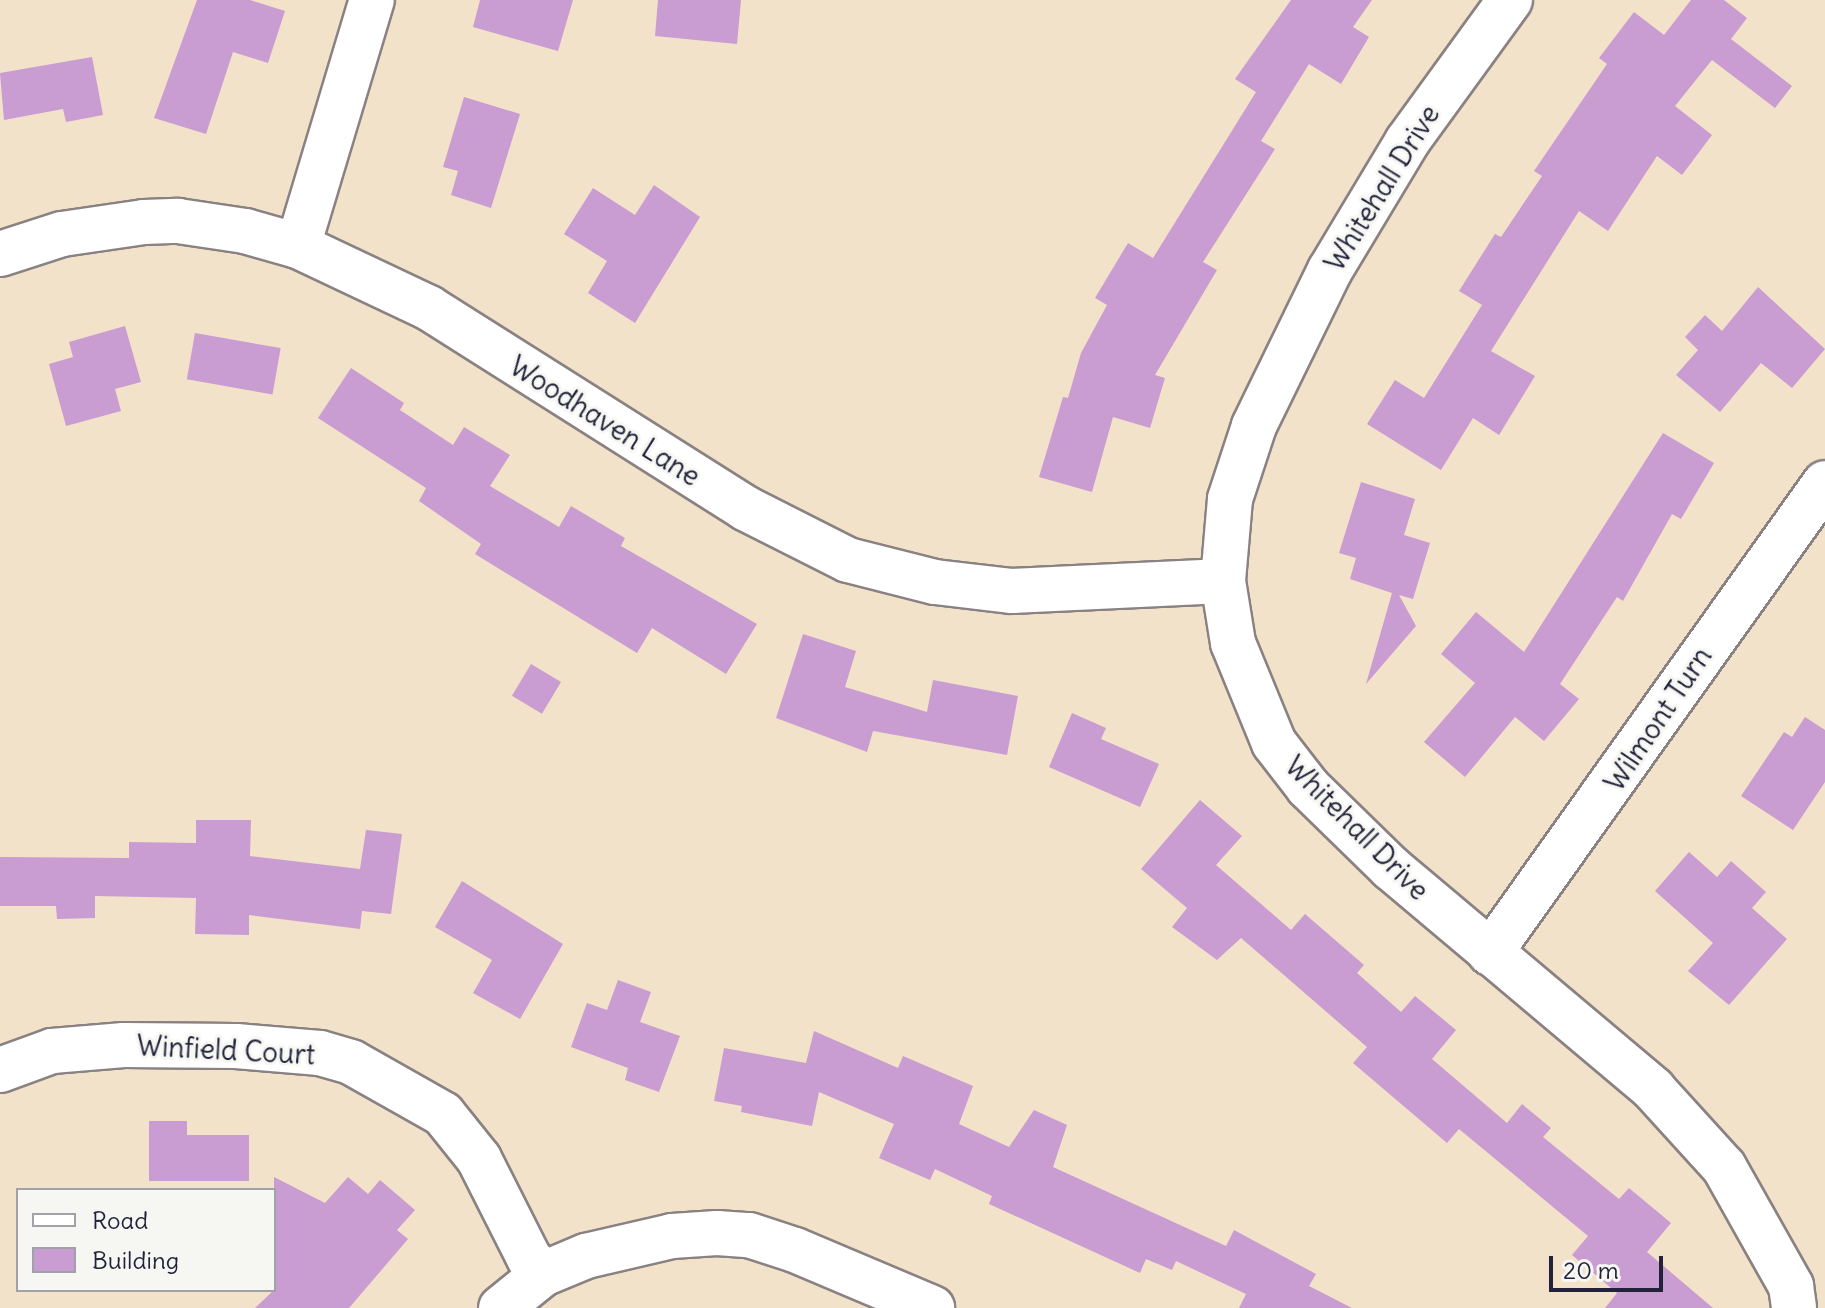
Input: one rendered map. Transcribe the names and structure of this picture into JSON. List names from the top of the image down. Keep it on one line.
{"streets":{"street":["Whitehall Drive","Woodhaven Lane","Wilmont Turn","Winfield Court"]},"crossings":[["Whitehall Drive","Woodhaven Lane"],["Whitehall Drive","Wilmont Turn"]],"legend":["Road","Building"],"scale_bar":"20 m"}
